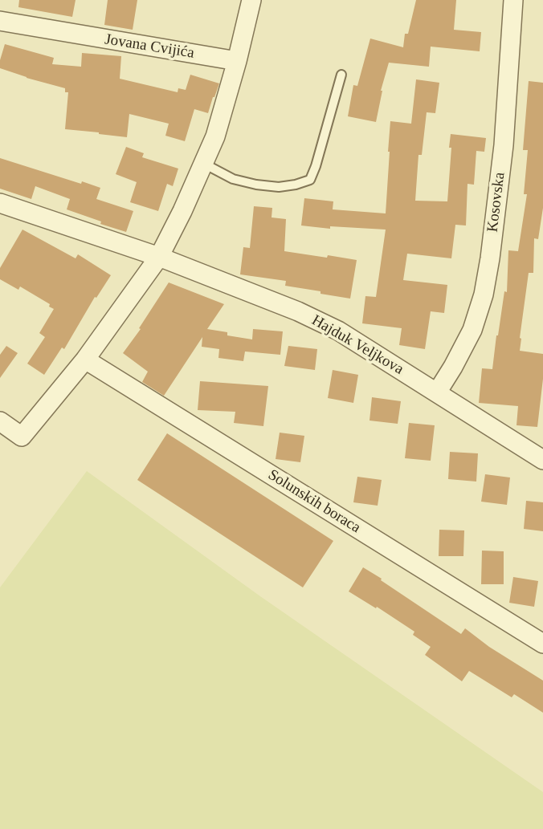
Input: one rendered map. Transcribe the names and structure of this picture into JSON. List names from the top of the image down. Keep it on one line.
{"streets":{"street":["Jovana Cvijića","Kosovska","Hajduk Veljkova","Solunskih boraca"]},"crossings":[["Kosovska","Hajduk Veljkova"]]}
